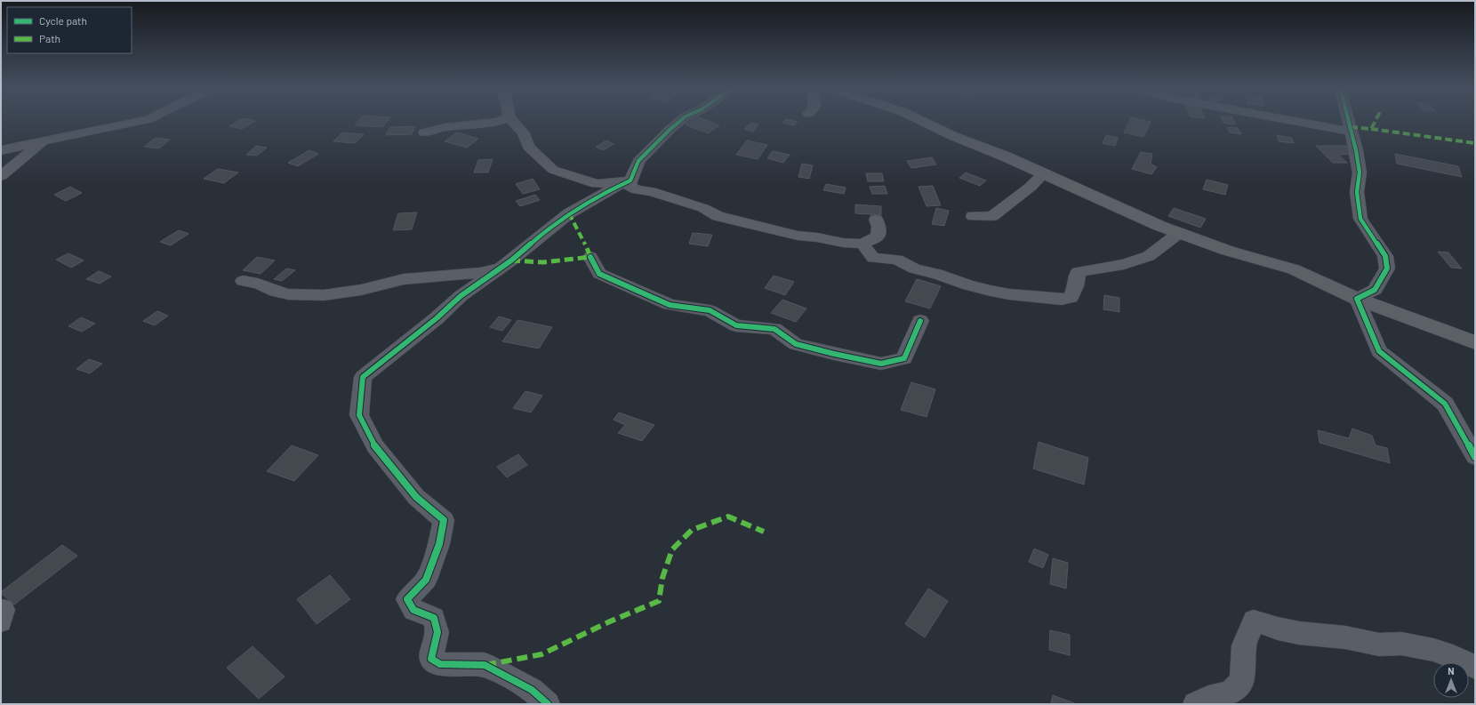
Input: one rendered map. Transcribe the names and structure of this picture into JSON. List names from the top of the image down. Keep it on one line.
{"legend":["Cycle path","Path"],"north":"top"}
